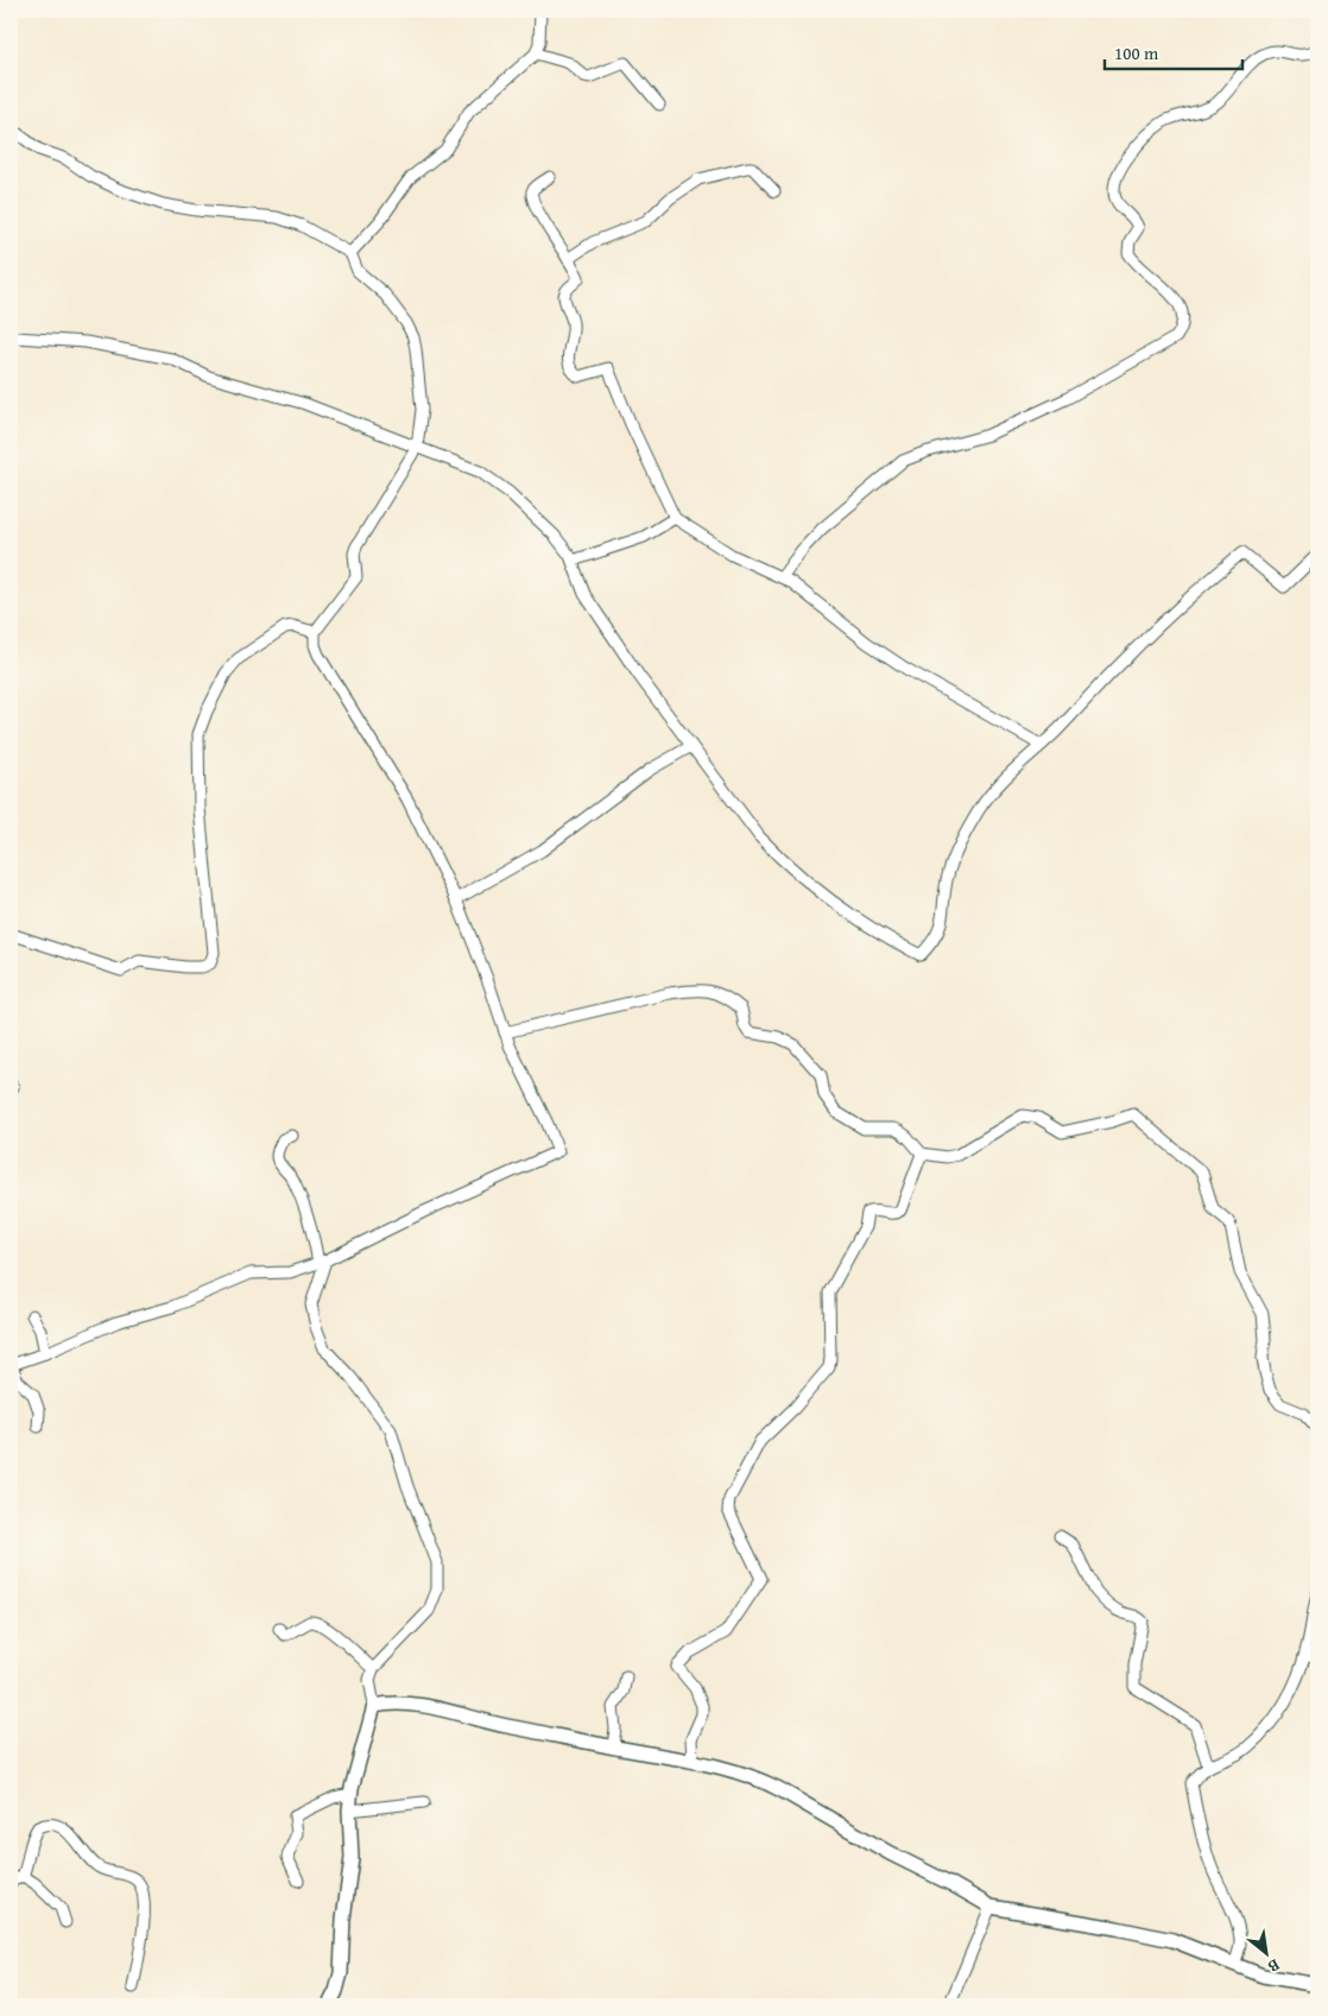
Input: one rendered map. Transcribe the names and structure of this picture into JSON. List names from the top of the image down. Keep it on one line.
{"scale_bar":"100 m","north":"bottom right"}
